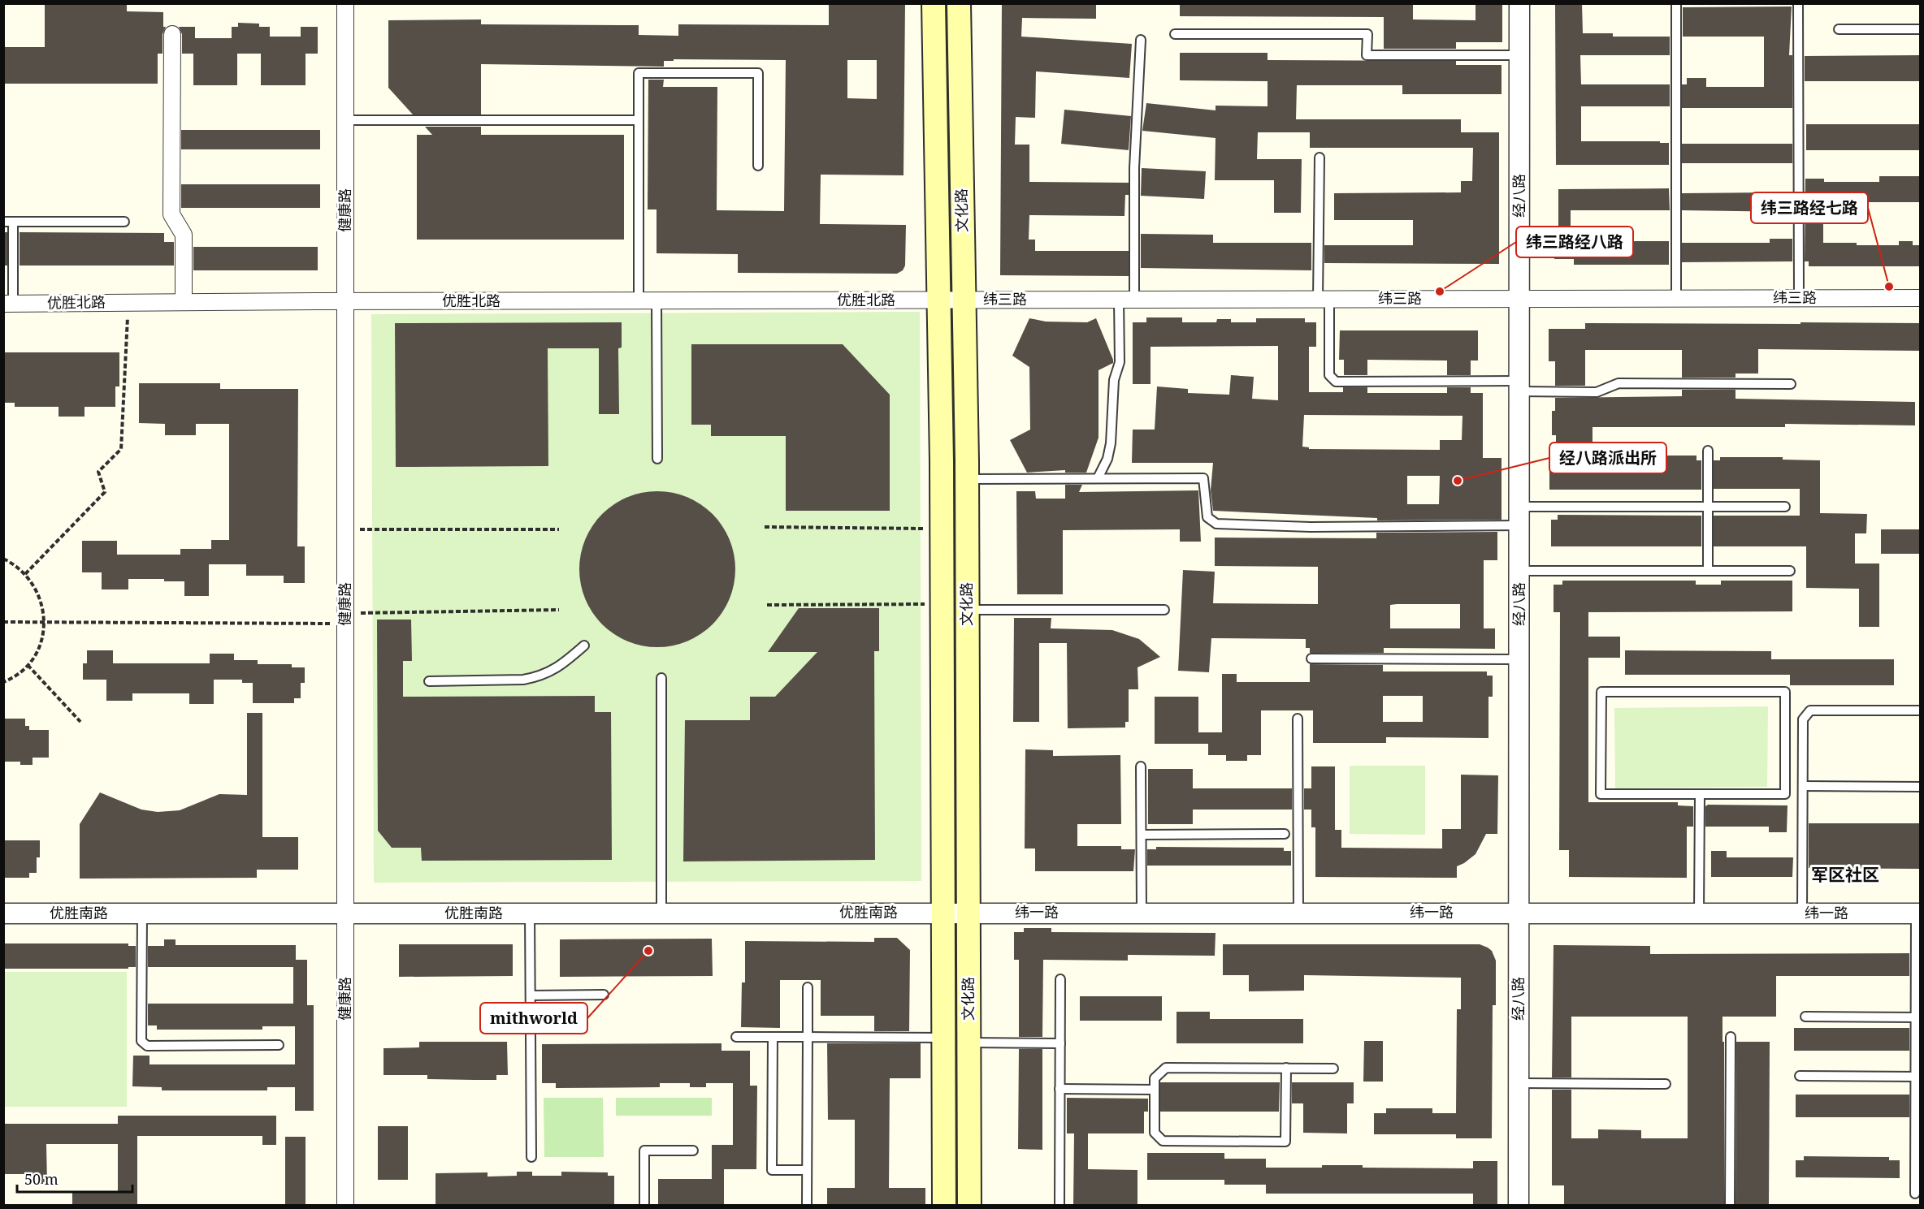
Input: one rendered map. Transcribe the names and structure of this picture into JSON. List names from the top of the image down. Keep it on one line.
{"streets":{"main road":["文化路"],"street":["经八路","健康路","纬三路","优胜北路","优胜南路","纬一路"]},"crossings":[["经八路","纬三路"],["经八路","纬一路"],["健康路","优胜北路"],["健康路","优胜南路"],["文化路","纬三路"],["文化路","优胜北路"],["文化路","优胜南路"],["文化路","纬一路"],["纬三路","优胜北路"],["优胜南路","纬一路"]],"districts":["军区社区"],"places":["纬三路经七路","纬三路经八路","经八路派出所","mithworld"],"scale_bar":"50 m"}
